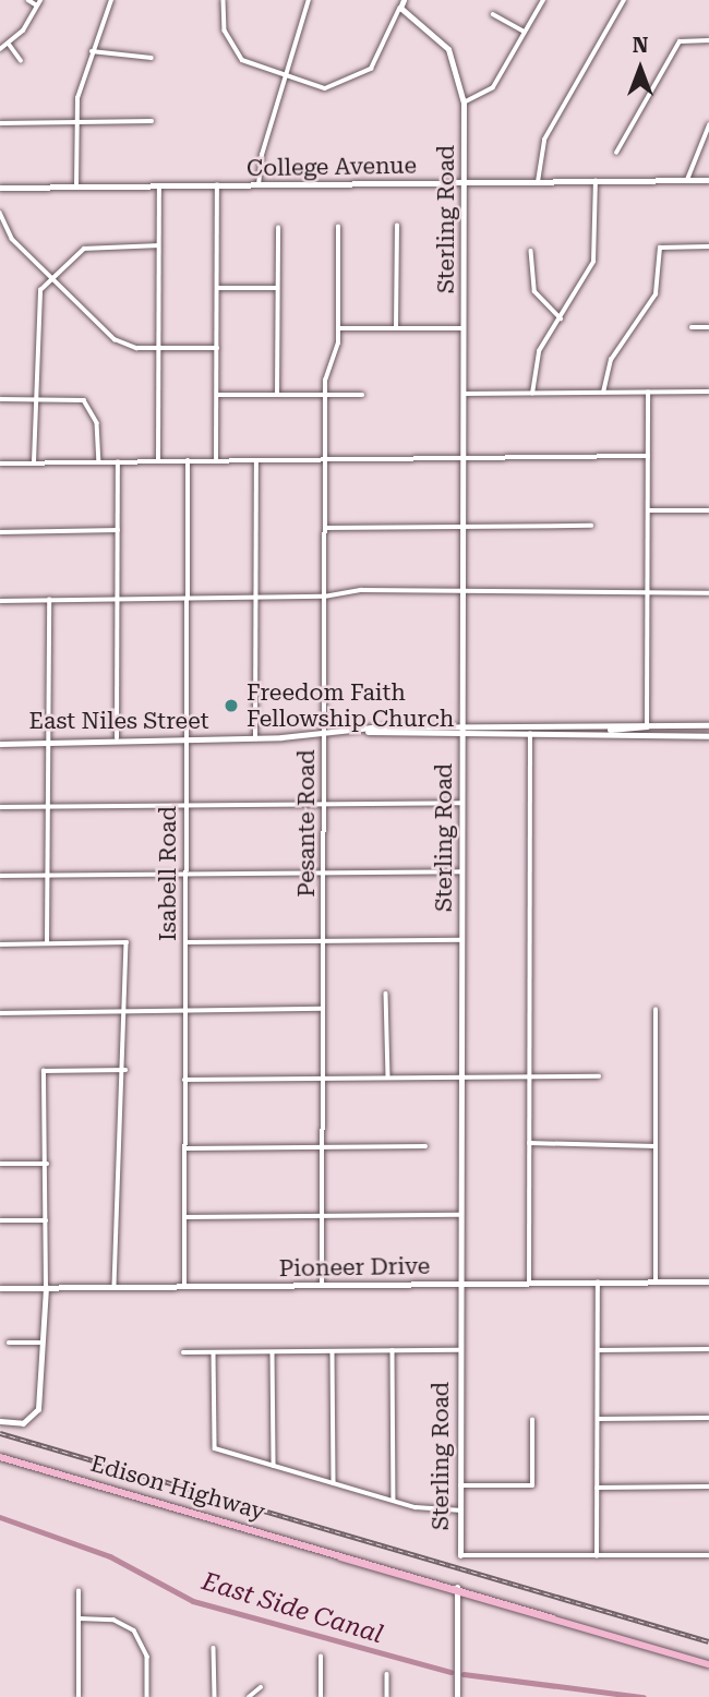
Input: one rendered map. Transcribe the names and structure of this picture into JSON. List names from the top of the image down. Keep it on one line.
{"streets":{"main road":["Edison Highway"],"street":["College Avenue","Sterling Road","East Niles Street","Pesante Road","Isabell Road","Pioneer Drive"]},"crossings":[["College Avenue","Sterling Road"],["Sterling Road","East Niles Street"],["Sterling Road","Pioneer Drive"],["East Niles Street","Pesante Road"],["East Niles Street","Isabell Road"],["Pesante Road","Pioneer Drive"],["Isabell Road","Pioneer Drive"]],"water":["East Side Canal"],"places":["Freedom Faith Fellowship Church"],"north":"top"}
